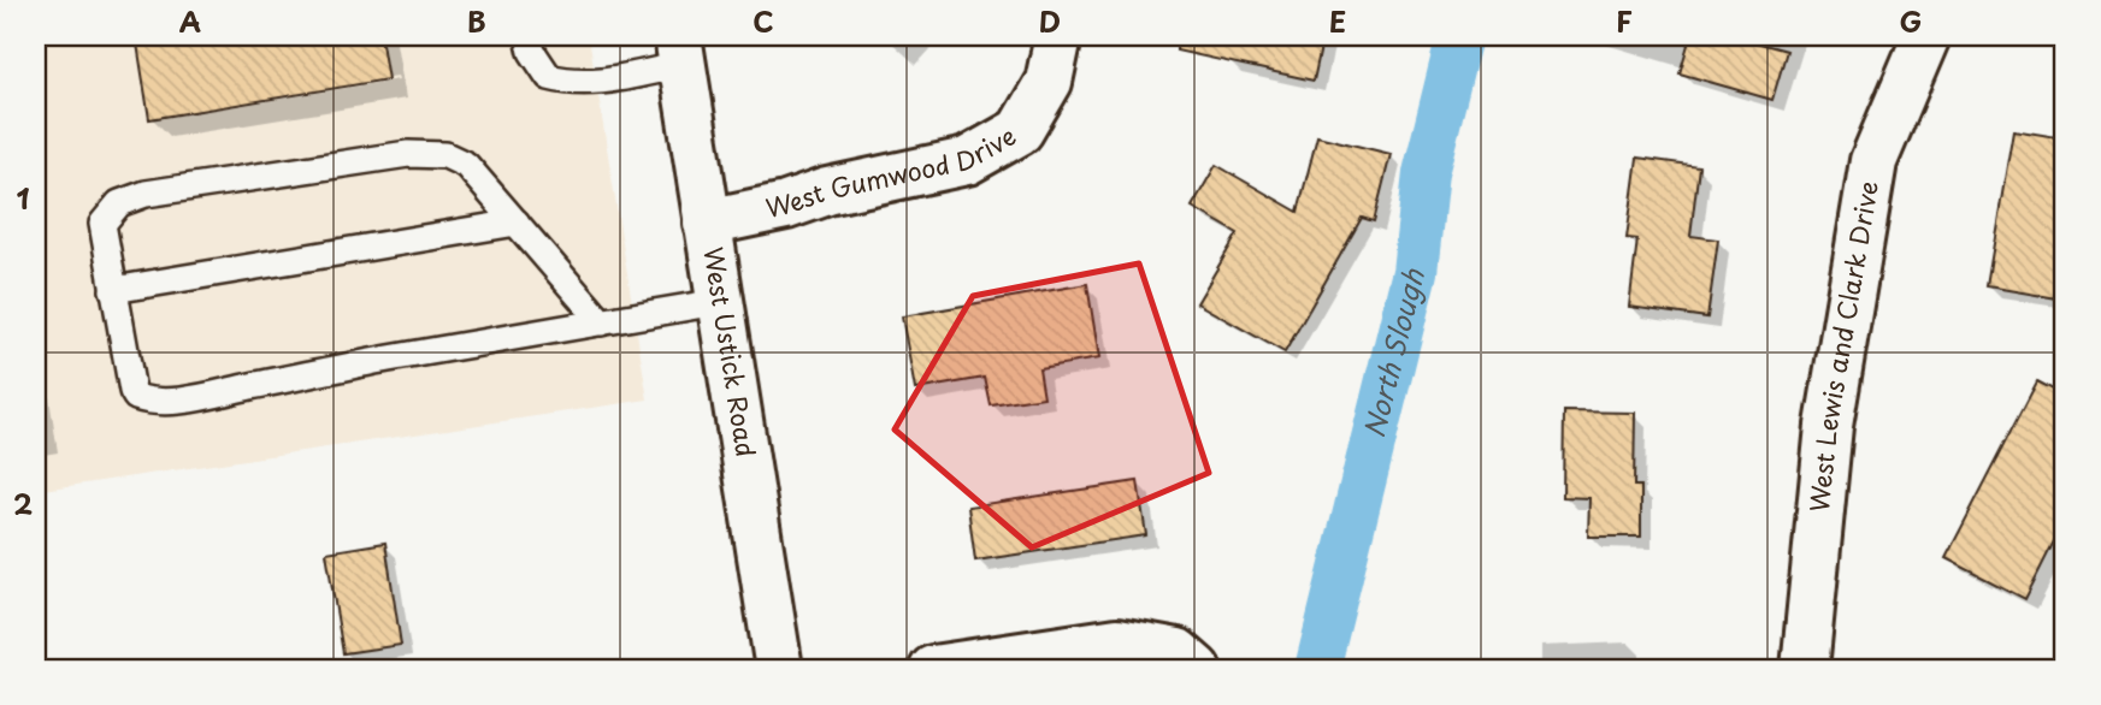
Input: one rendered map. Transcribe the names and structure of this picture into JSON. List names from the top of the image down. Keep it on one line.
{"streets":{"street":["West Gumwood Drive","West Lewis and Clark Drive","West Ustick Road"]},"crossings":[["West Gumwood Drive","West Ustick Road"]],"water":["North Slough"],"grid":{"columns":["A","B","C","D","E","F","G"],"rows":["1","2"]}}
